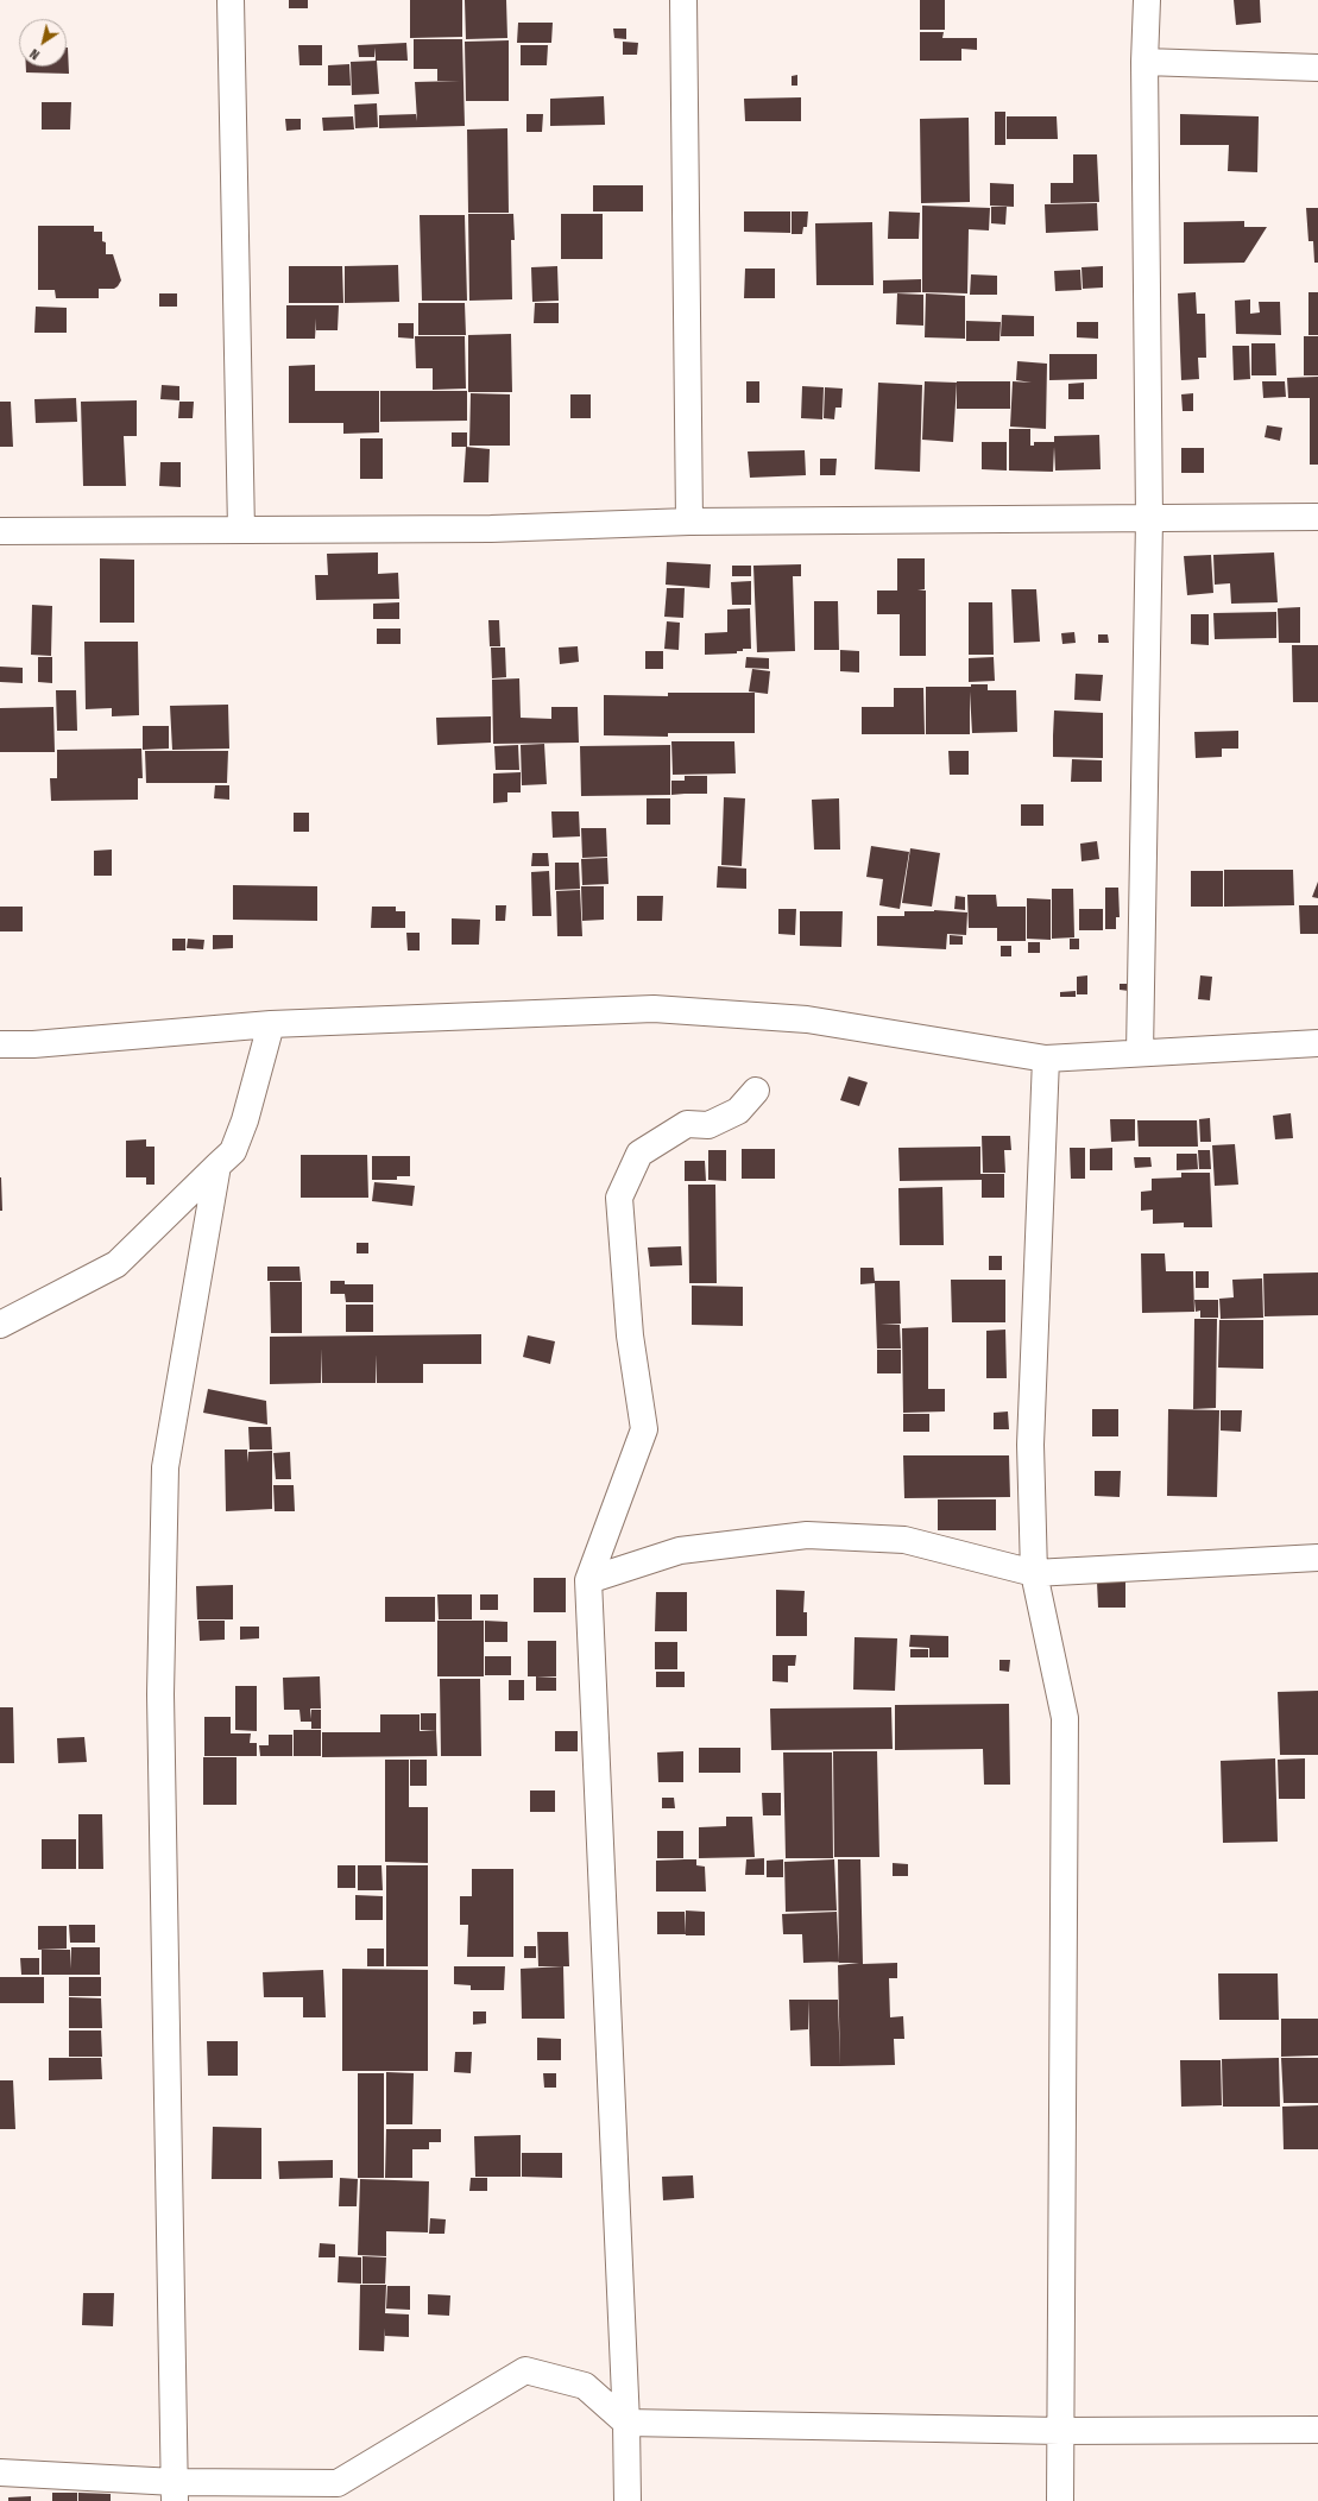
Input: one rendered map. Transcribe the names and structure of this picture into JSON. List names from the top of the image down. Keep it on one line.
{"north":"bottom left"}
